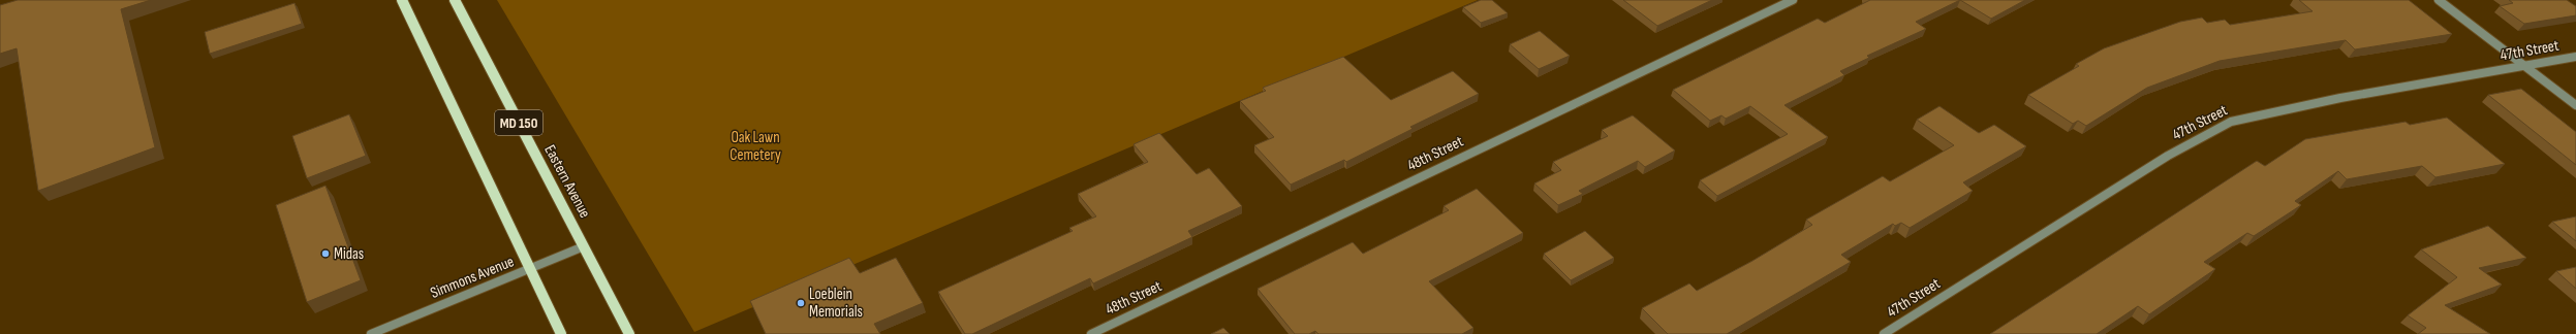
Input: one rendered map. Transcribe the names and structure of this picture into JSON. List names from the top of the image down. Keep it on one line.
{"streets":{"main road":["MD 150","Eastern Avenue"],"street":["47th Street","48th Street","Simmons Avenue"]},"crossings":[["Eastern Avenue","Simmons Avenue"]],"parks":["Oak Lawn Cemetery"],"places":["Midas","Loeblein Memorials"]}
